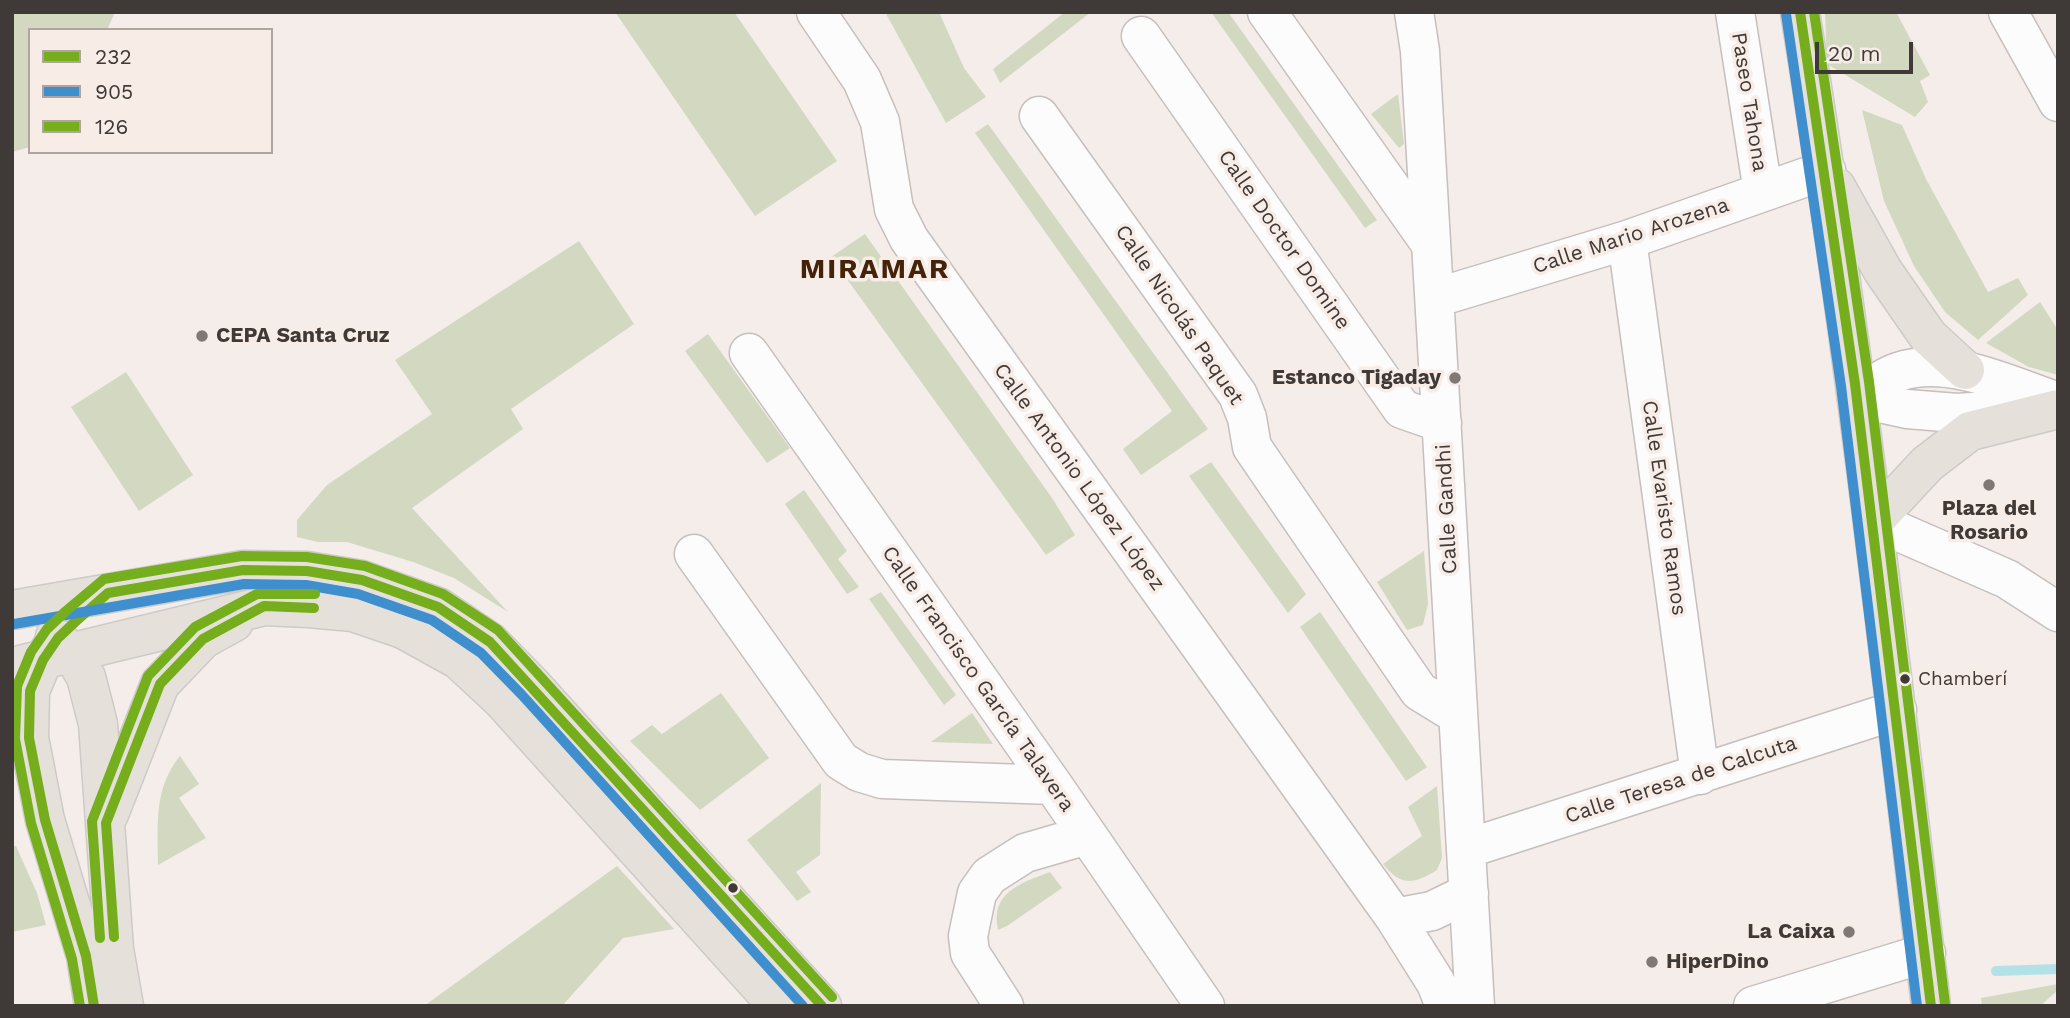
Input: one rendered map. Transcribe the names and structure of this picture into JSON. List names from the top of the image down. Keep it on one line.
{"streets":{"street":["Paseo Tahona","Calle Mario Arozena","Calle Doctor Domine","Calle Nicolás Paquet","Calle Antonio López López","Calle Evaristo Ramos","Calle Gandhi","Calle Francisco García Talavera","Calle Teresa de Calcuta"]},"crossings":[["Paseo Tahona","Calle Mario Arozena"],["Calle Mario Arozena","Calle Evaristo Ramos"],["Calle Mario Arozena","Calle Gandhi"],["Calle Doctor Domine","Calle Gandhi"],["Calle Nicolás Paquet","Calle Gandhi"],["Calle Evaristo Ramos","Calle Teresa de Calcuta"],["Calle Gandhi","Calle Teresa de Calcuta"]],"districts":["MIRAMAR"],"places":["CEPA Santa Cruz","Estanco Tigaday","Plaza del Rosario","Chamberí","La Caixa","HiperDino"],"lines":["transit line 232","transit line 126","transit line 905"],"legend":["232","905","126"],"scale_bar":"20 m"}
